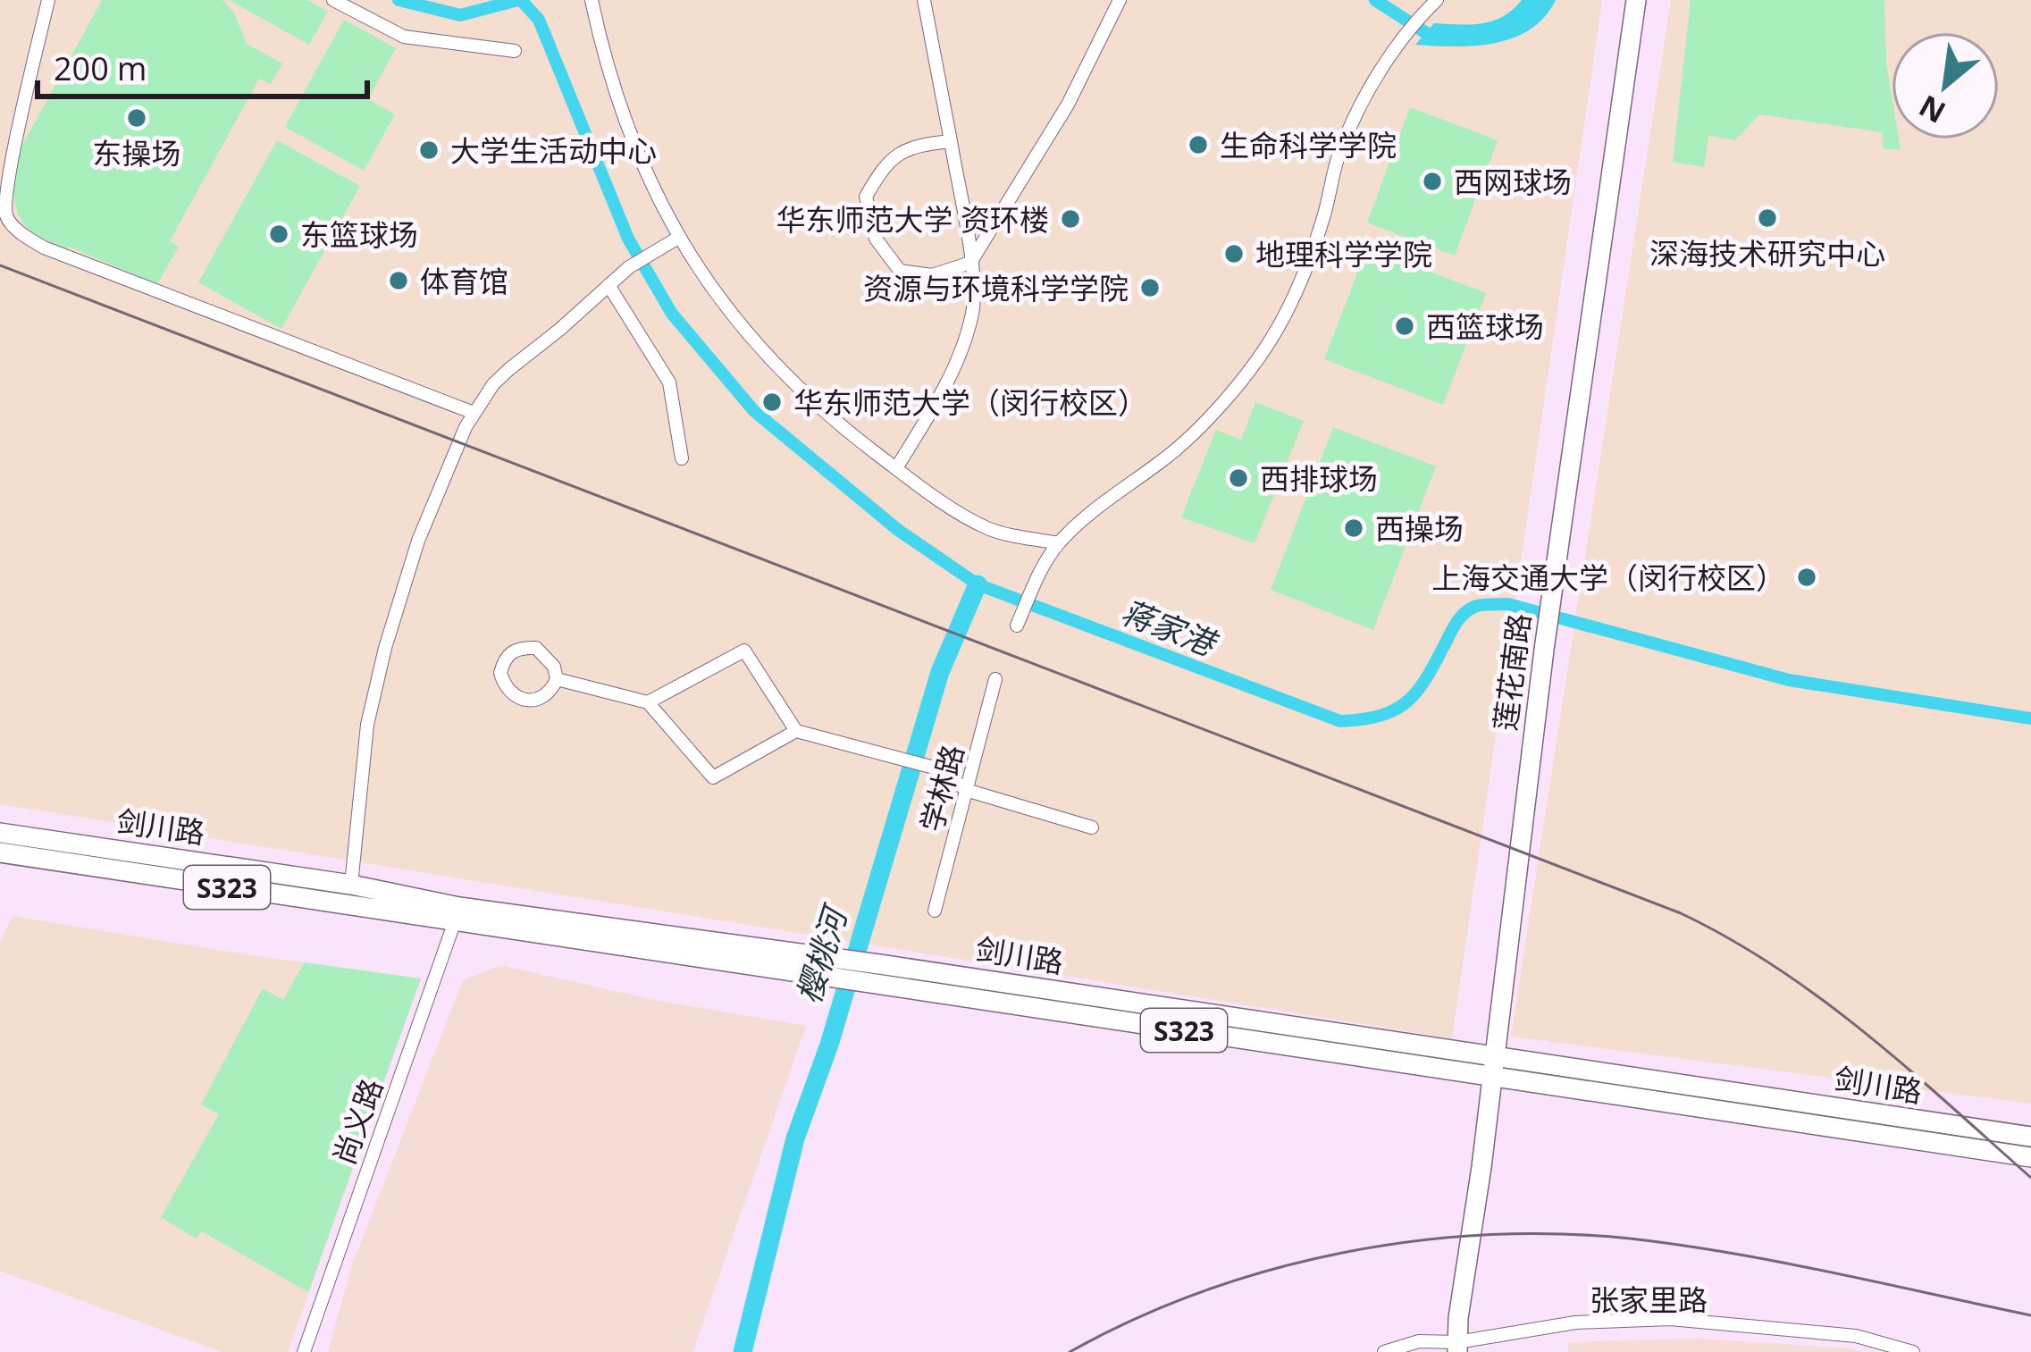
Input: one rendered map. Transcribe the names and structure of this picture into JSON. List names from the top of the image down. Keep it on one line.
{"streets":{"main road":["莲花南路","剑川路","S323"],"street":["学林路","尚义路","张家里路"]},"crossings":[["莲花南路","剑川路"],["莲花南路","张家里路"],["剑川路","尚义路"]],"water":["蒋家港","樱桃河"],"places":["东操场","生命科学学院","大学生活动中心","西网球场","深海技术研究中心","华东师范大学 资环楼","东篮球场","地理科学学院","体育馆","资源与环境科学学院","西篮球场","华东师范大学（闵行校区）","西排球场","西操场","上海交通大学（闵行校区）"],"scale_bar":"200 m","north":"bottom left"}
